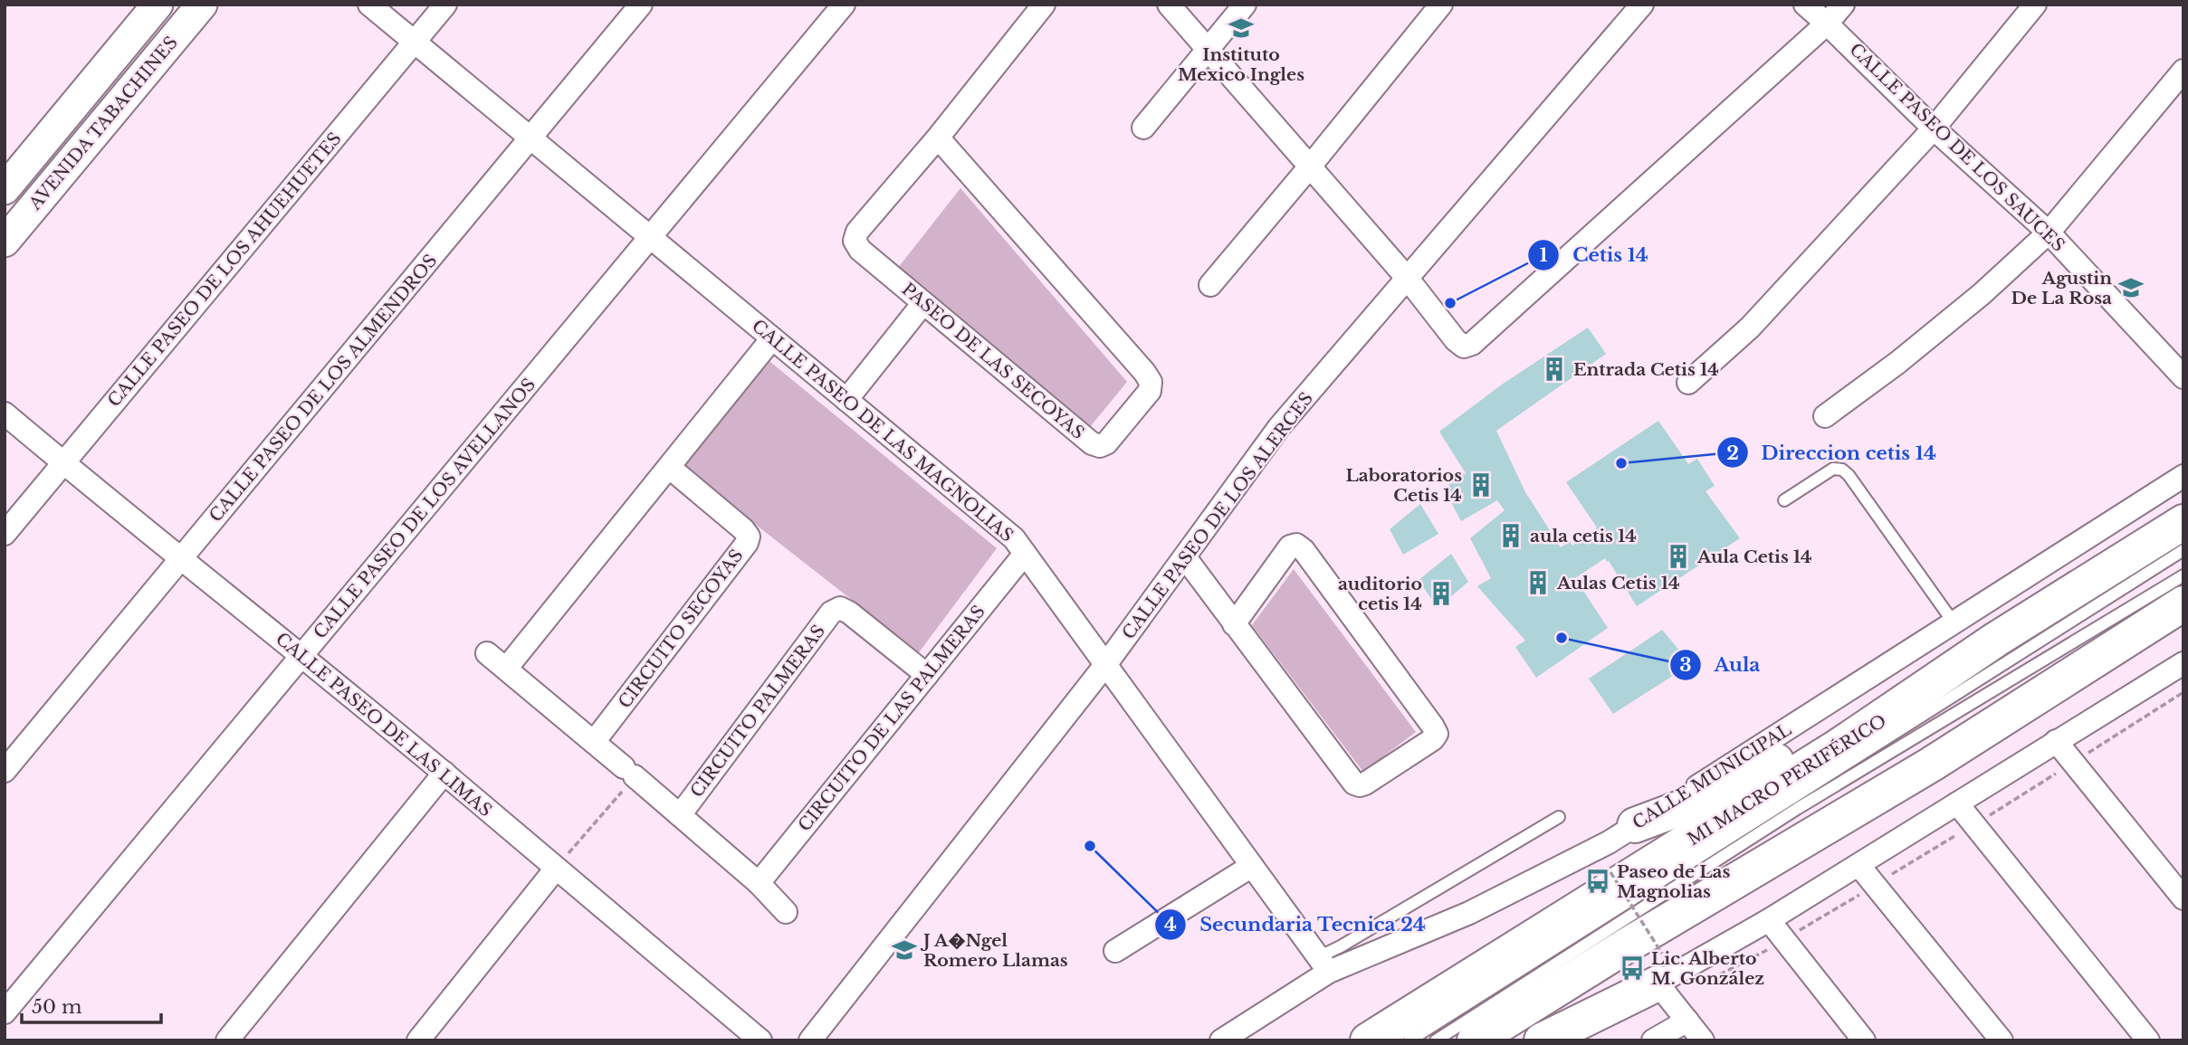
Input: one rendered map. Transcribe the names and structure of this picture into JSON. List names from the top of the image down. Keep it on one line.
{"streets":{"street":["AVENIDA TABACHINES","CALLE PASEO DE LOS SAUCES","CALLE PASEO DE LOS AHUEHUETES","PASEO DE LAS SECOYAS","CALLE PASEO DE LOS ALMENDROS","CALLE PASEO DE LAS MAGNOLIAS","CALLE PASEO DE LOS AVELLANOS","CALLE PASEO DE LOS ALERCES","CIRCUITO SECOYAS","CIRCUITO PALMERAS","CIRCUITO DE LAS PALMERAS","CALLE PASEO DE LAS LIMAS","CALLE MUNICIPAL"],"lane":["MI MACRO PERIFÉRICO"]},"crossings":[["CALLE PASEO DE LOS AHUEHUETES","CALLE PASEO DE LAS MAGNOLIAS"],["CALLE PASEO DE LOS AHUEHUETES","CALLE PASEO DE LAS LIMAS"],["CALLE PASEO DE LOS ALMENDROS","CALLE PASEO DE LAS MAGNOLIAS"],["CALLE PASEO DE LOS ALMENDROS","CALLE PASEO DE LAS LIMAS"],["CALLE PASEO DE LAS MAGNOLIAS","CALLE PASEO DE LOS AVELLANOS"],["CALLE PASEO DE LAS MAGNOLIAS","CALLE PASEO DE LOS ALERCES"],["CALLE PASEO DE LAS MAGNOLIAS","CIRCUITO DE LAS PALMERAS"],["CALLE PASEO DE LAS MAGNOLIAS","CALLE MUNICIPAL"],["CALLE PASEO DE LOS AVELLANOS","CALLE PASEO DE LAS LIMAS"],["CIRCUITO PALMERAS","CIRCUITO DE LAS PALMERAS"]],"places":{"school or university":["Instituto Mexico Ingles","Agustin De La Rosa","J A�Ngel Romero Llamas"],"other":["Cetis 14","Direccion cetis 14","Aula","Secundaria Tecnica 24"],"building":["Entrada Cetis 14","Laboratorios Cetis 14","aula cetis 14","Aula Cetis 14","Aulas Cetis 14","auditorio cetis 14"],"bus stop":["Paseo de Las Magnolias","Lic. Alberto M. González"]},"scale_bar":"50 m"}
